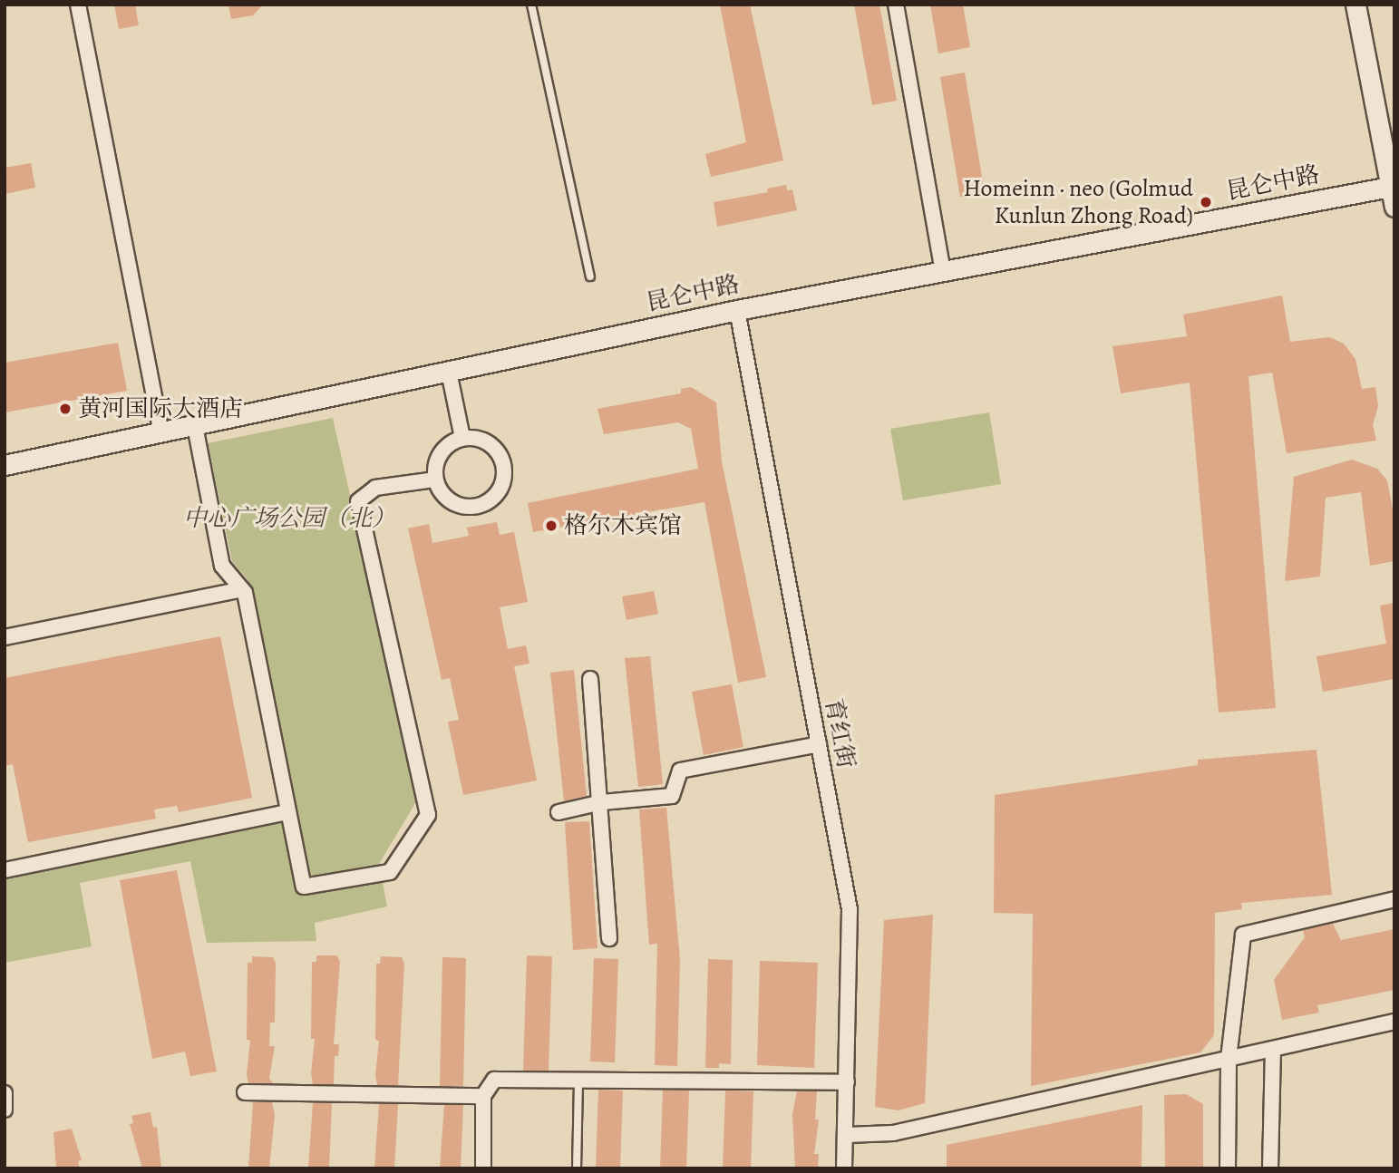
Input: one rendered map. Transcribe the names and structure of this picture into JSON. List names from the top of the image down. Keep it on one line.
{"streets":{"main road":["昆仑中路"],"street":["育红街"]},"crossings":[["昆仑中路","育红街"]],"parks":["中心广场公园（北）"],"places":["Homeinn · neo (Golmud Kunlun Zhong Road)","黄河国际大酒店","格尔木宾馆"]}
